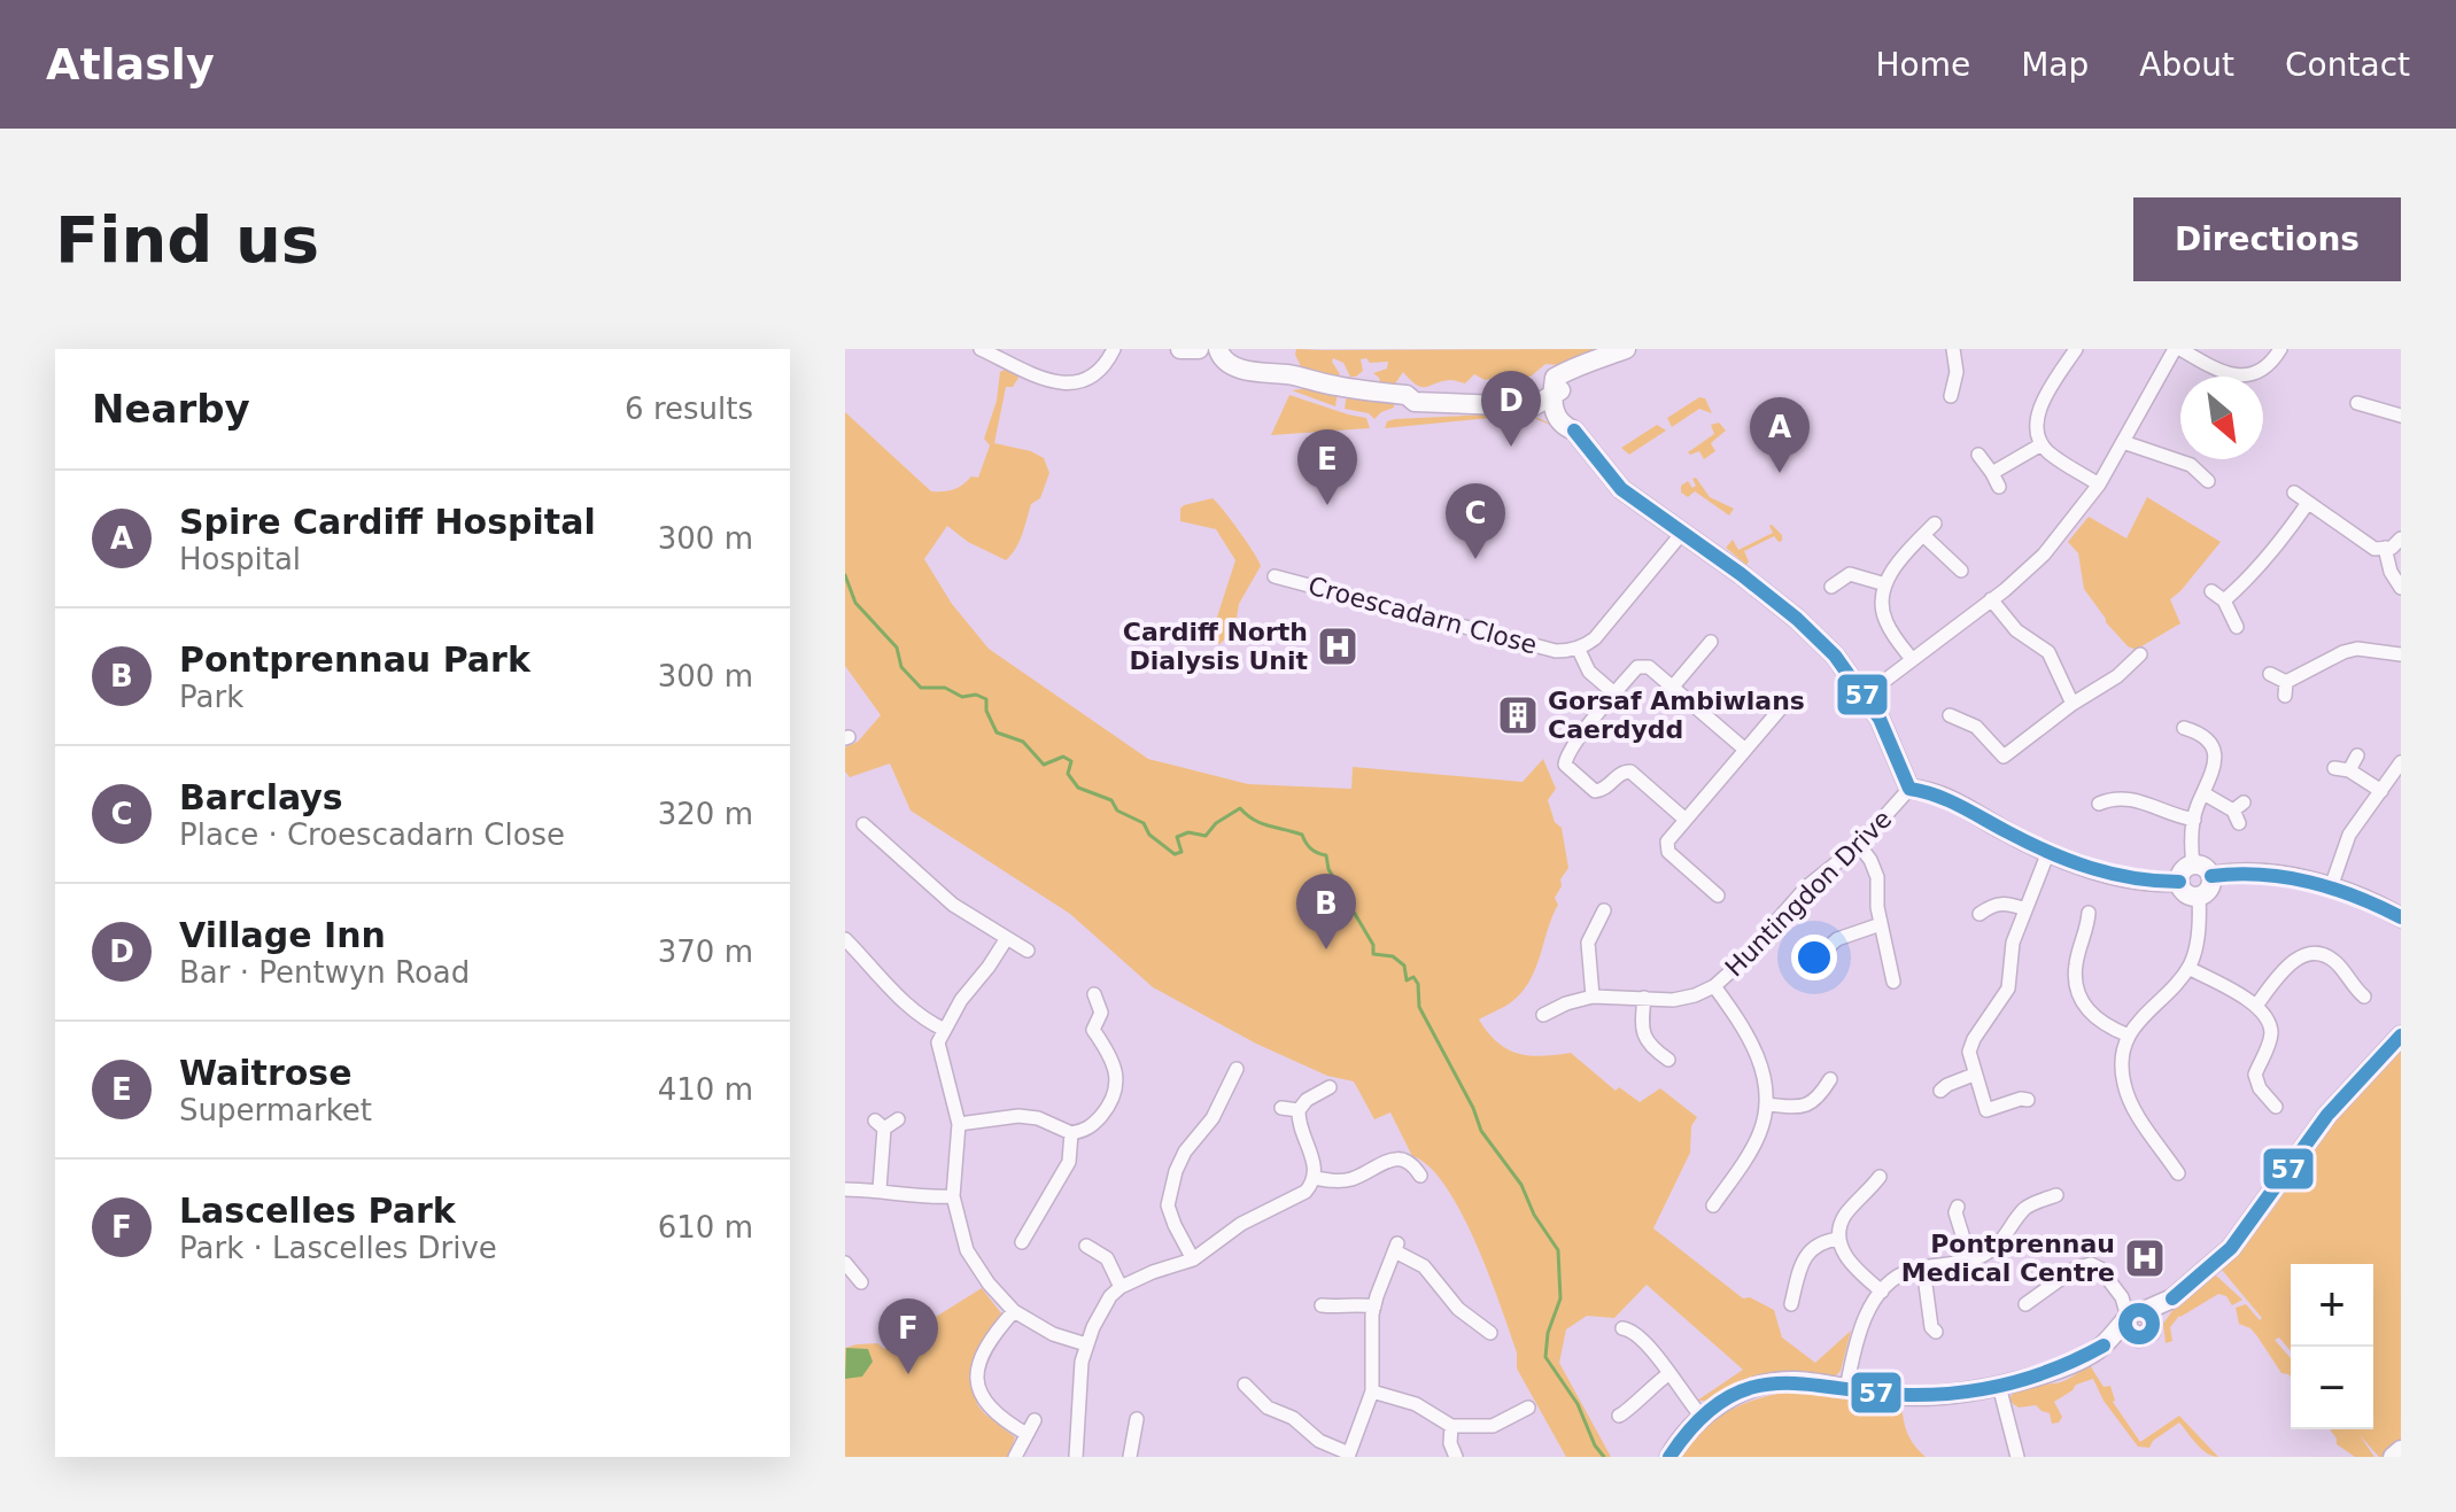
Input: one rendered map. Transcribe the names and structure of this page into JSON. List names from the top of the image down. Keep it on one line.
{"streets":{"street":["Croescadarn Close","Huntingdon Drive"]},"places":{"hospital":["Cardiff North Dialysis Unit","Pontprennau Medical Centre"],"building":["Gorsaf Ambiwlans Caerdydd"]},"lines":["transit line 57"],"north":"bottom right","page":{"header":"Atlasly","nav":["Home","Map","About","Contact"],"buttons":"Directions","title":"Find us","heading":["Nearby","6 results"],"pins":["D","A","E","C","B","F"],"list":[{"mark":"A","name":"Spire Cardiff Hospital","note":"Hospital","value":"300 m"},{"mark":"B","name":"Pontprennau Park","note":"Park","value":"300 m"},{"mark":"C","name":"Barclays","note":"Place · Croescadarn Close","value":"320 m"},{"mark":"D","name":"Village Inn","note":"Bar · Pentwyn Road","value":"370 m"},{"mark":"E","name":"Waitrose","note":"Supermarket","value":"410 m"},{"mark":"F","name":"Lascelles Park","note":"Park · Lascelles Drive","value":"610 m"}],"map_buttons":["+","−"]}}
